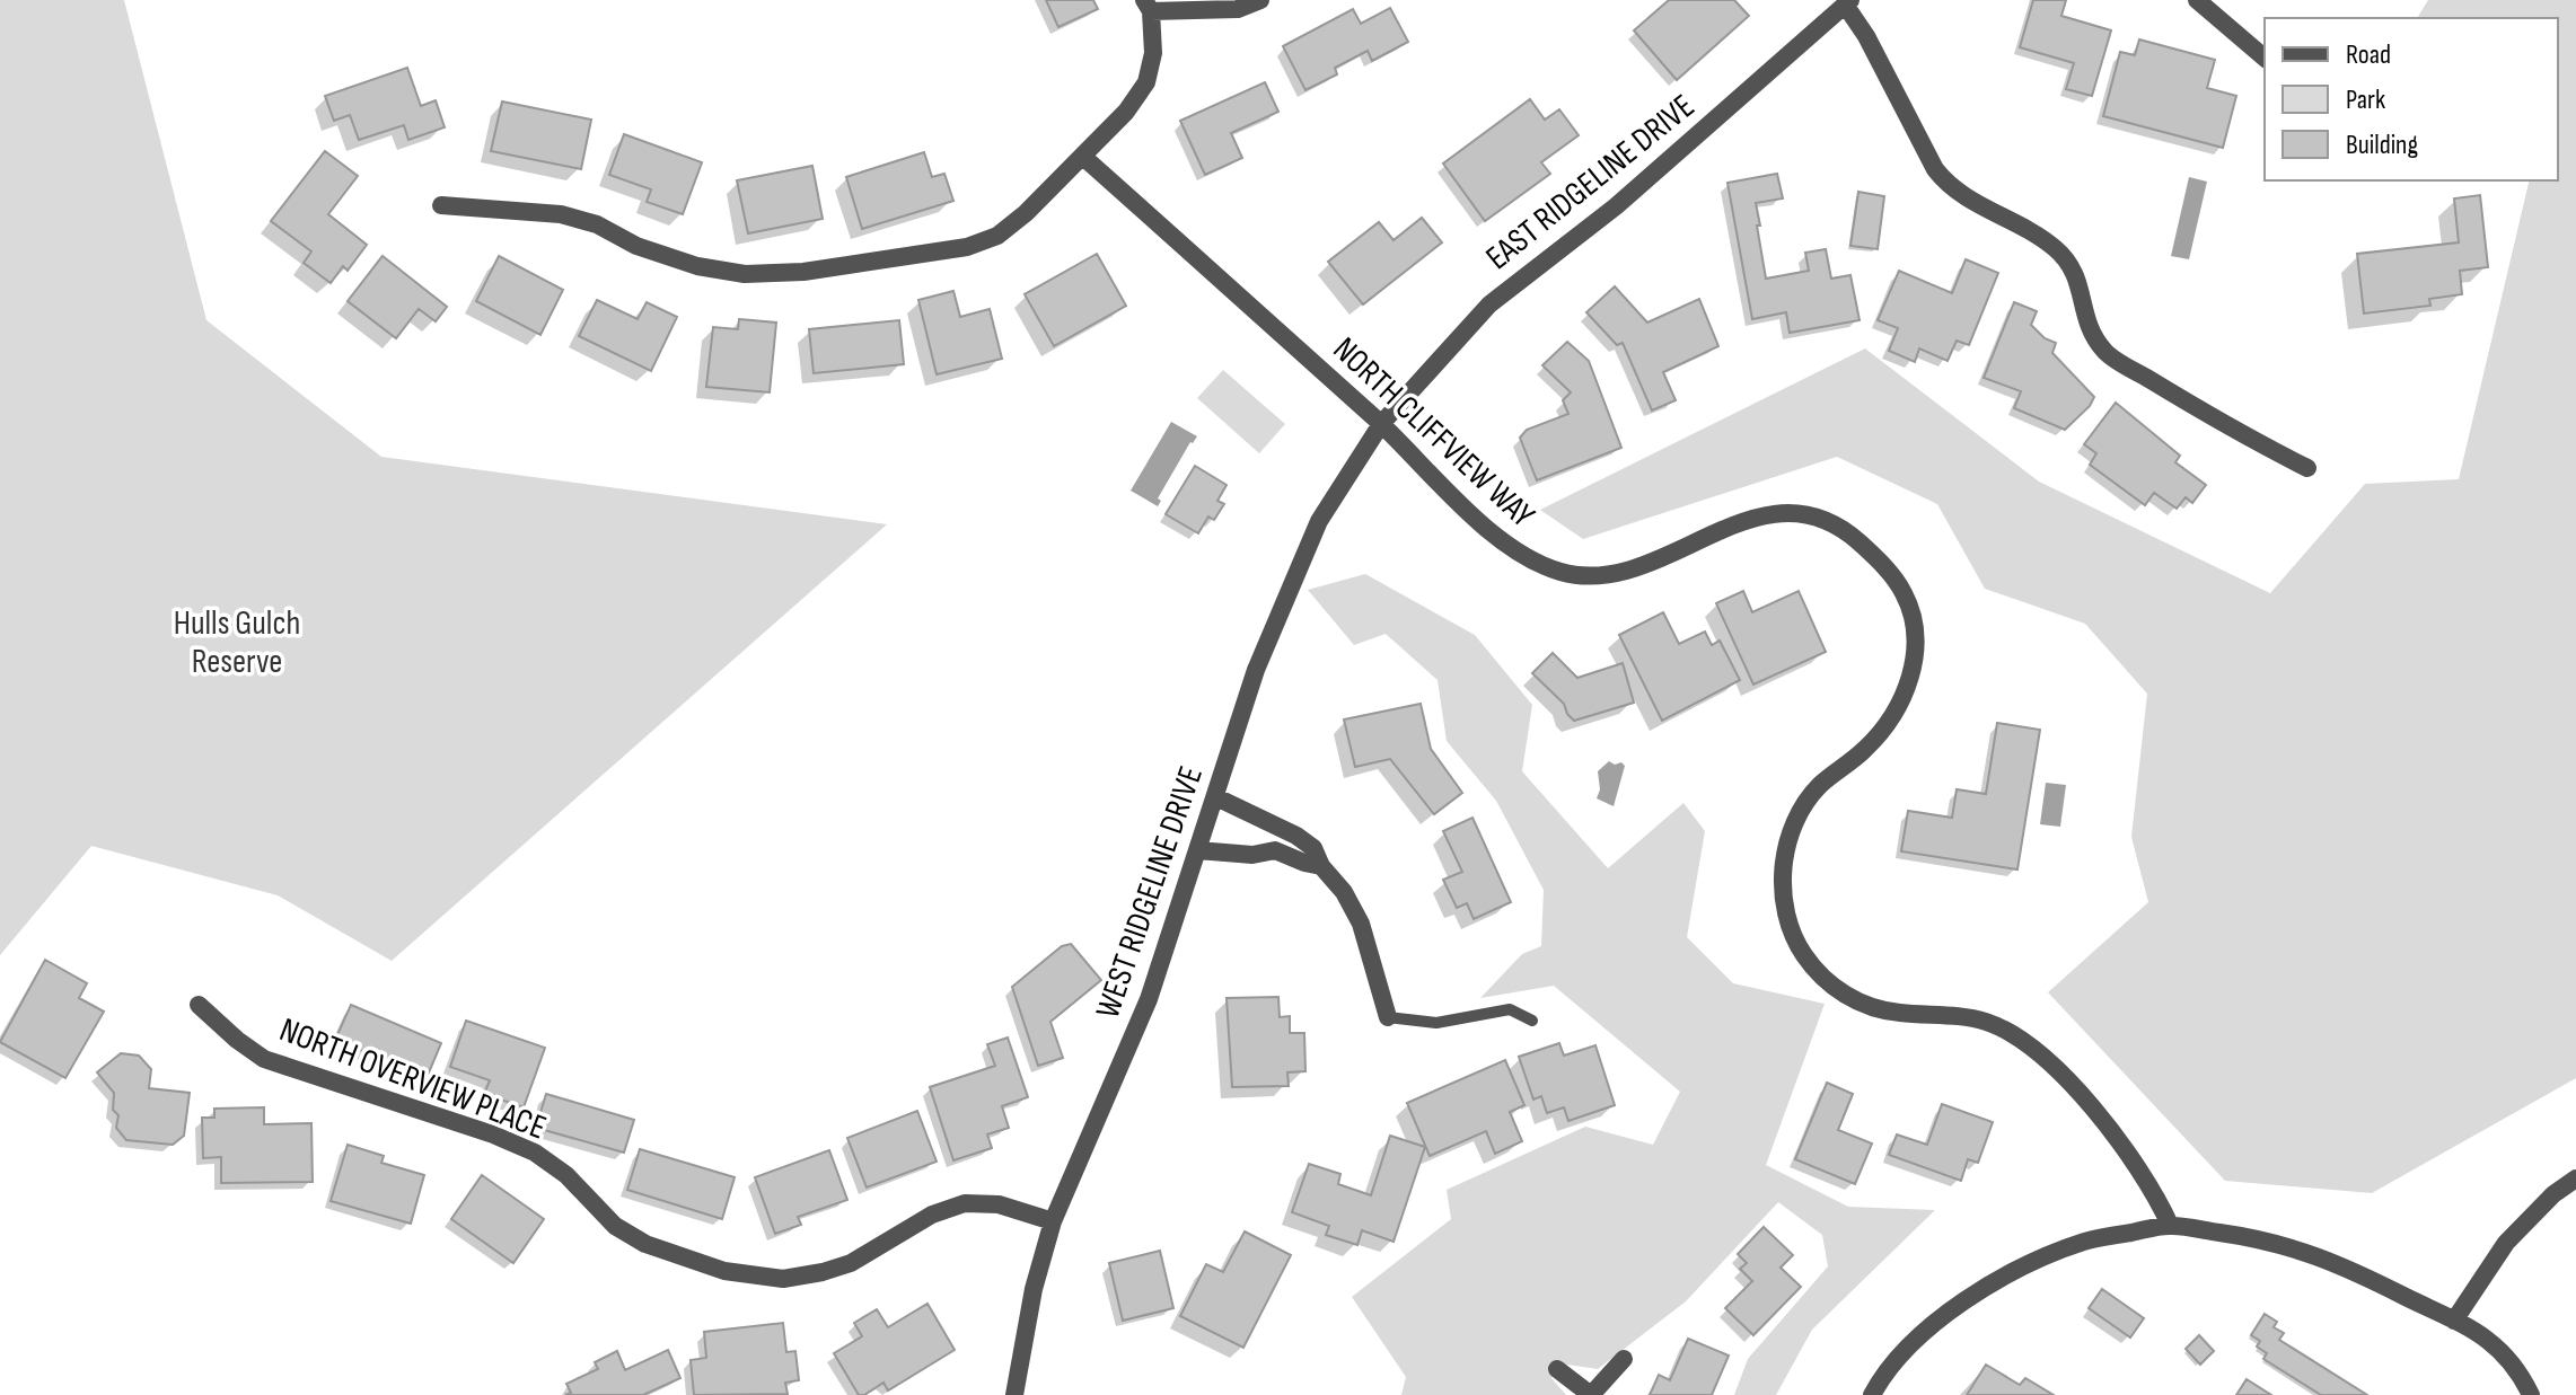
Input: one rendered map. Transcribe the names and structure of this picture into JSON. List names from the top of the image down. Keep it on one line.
{"streets":{"street":["EAST RIDGELINE DRIVE","NORTH CLIFFVIEW WAY","WEST RIDGELINE DRIVE","NORTH OVERVIEW PLACE"]},"crossings":[["EAST RIDGELINE DRIVE","NORTH CLIFFVIEW WAY"],["EAST RIDGELINE DRIVE","WEST RIDGELINE DRIVE"],["NORTH CLIFFVIEW WAY","WEST RIDGELINE DRIVE"],["WEST RIDGELINE DRIVE","NORTH OVERVIEW PLACE"]],"parks":["Hulls Gulch Reserve"],"legend":["Road","Park","Building"]}
